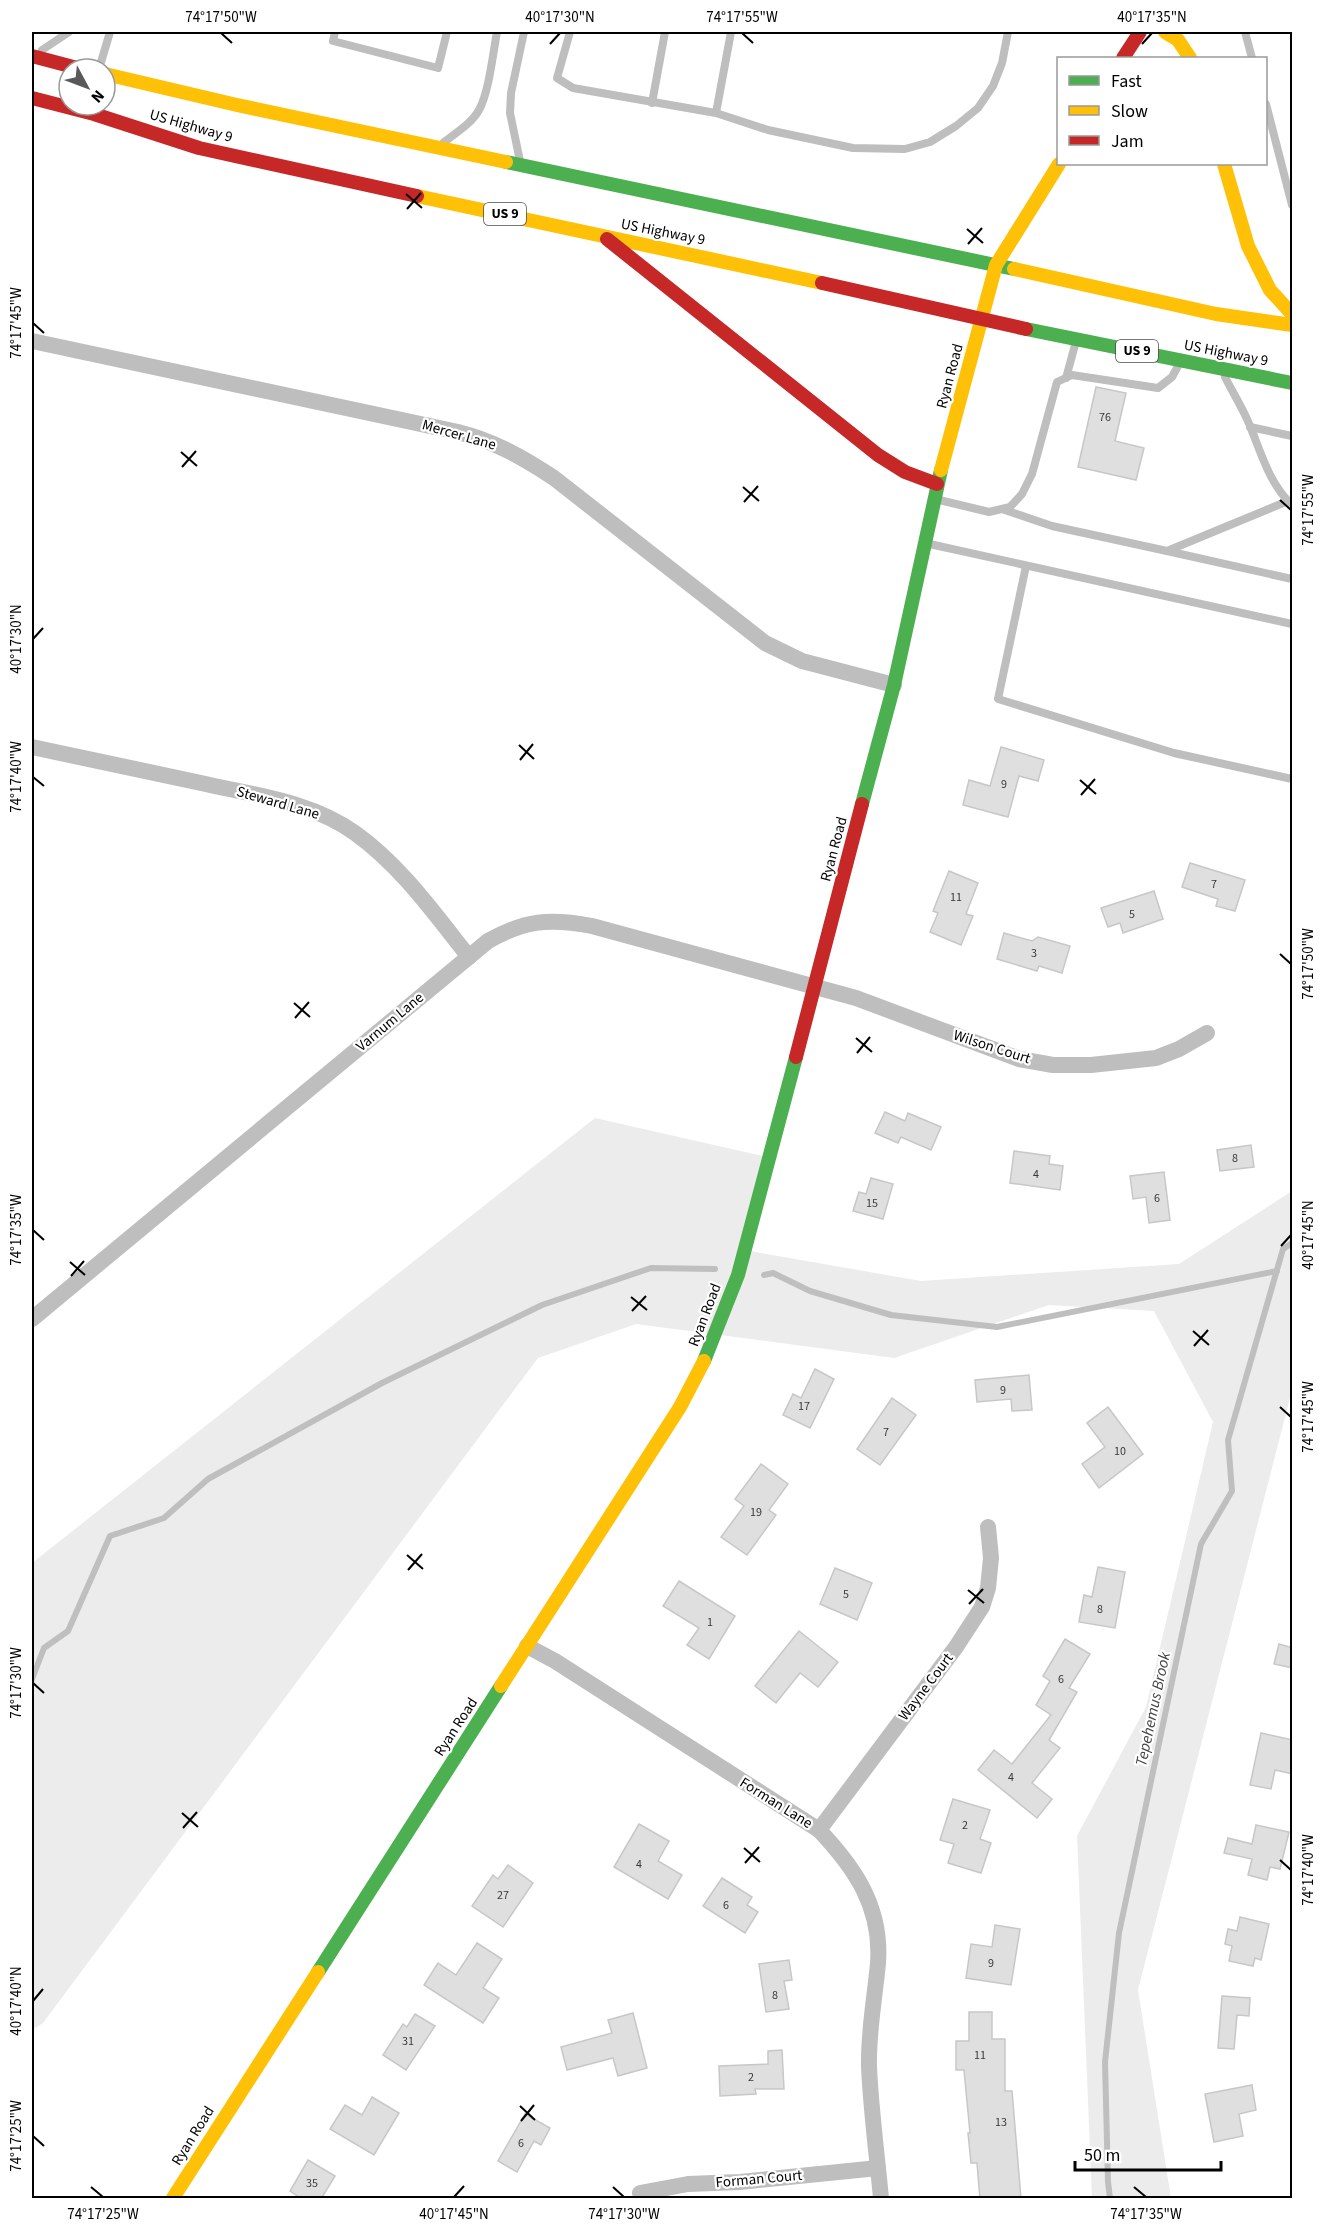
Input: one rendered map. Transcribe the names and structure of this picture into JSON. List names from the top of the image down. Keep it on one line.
{"streets":{"main road":["US Highway 9","US 9","Ryan Road"],"street":["Mercer Lane","Steward Lane","Varnum Lane","Wilson Court","Wayne Court","Forman Lane","Forman Court"]},"crossings":[["US Highway 9","Ryan Road"],["Ryan Road","Mercer Lane"],["Ryan Road","Varnum Lane"],["Ryan Road","Wilson Court"],["Ryan Road","Forman Lane"],["Steward Lane","Varnum Lane"],["Varnum Lane","Wilson Court"],["Wayne Court","Forman Lane"],["Forman Lane","Forman Court"]],"water":["Tepehemus Brook"],"house_numbers":["76","9","7","11","5","3","8","4","6","15","9","17","7","10","19","5","8","1","6","4","2","4","27","6","9","8","31","11","2","13","6","35"],"legend":["Fast","Slow","Jam"],"scale_bar":"50 m","north":"bottom right","coordinates":["74°17'50\"W","40°17'30\"N","74°17'55\"W","40°17'35\"N","74°17'45\"W","74°17'40\"W","74°17'35\"W","40°17'45\"N","74°17'30\"W","40°17'40\"N","74°17'25\"W"]}
